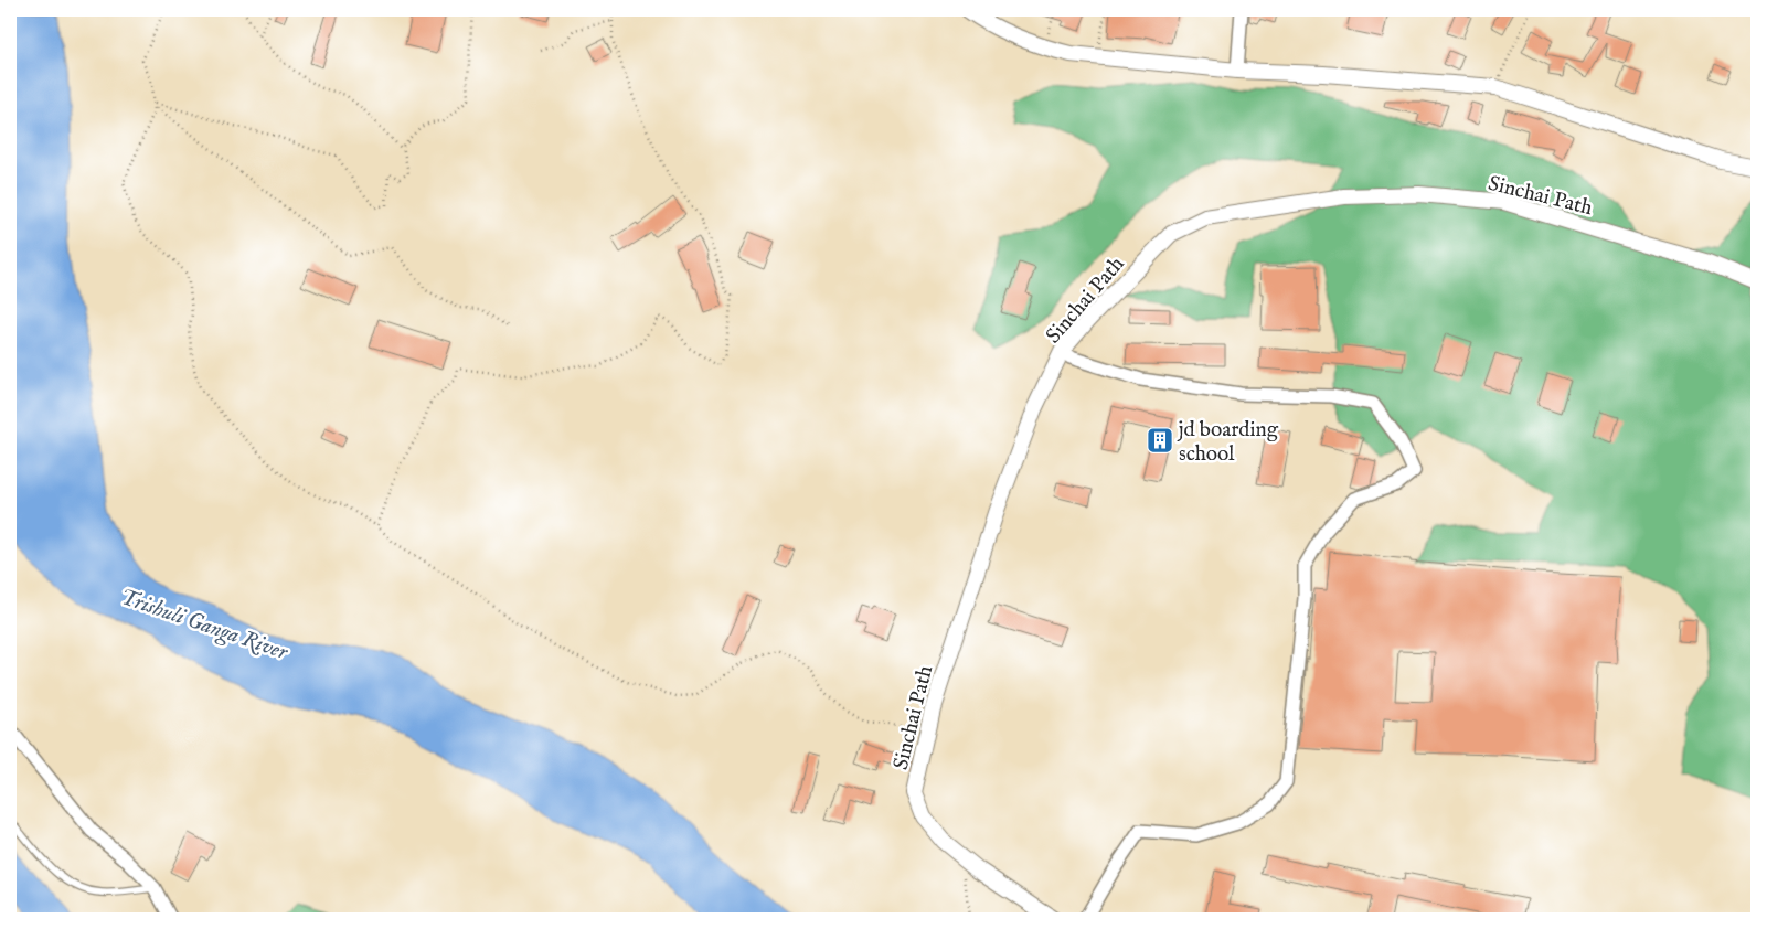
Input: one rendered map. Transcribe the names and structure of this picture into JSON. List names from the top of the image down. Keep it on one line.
{"streets":{"street":["Sinchai Path"]},"water":["Trishuli Ganga River"],"places":{"building":["jd boarding school"]}}
